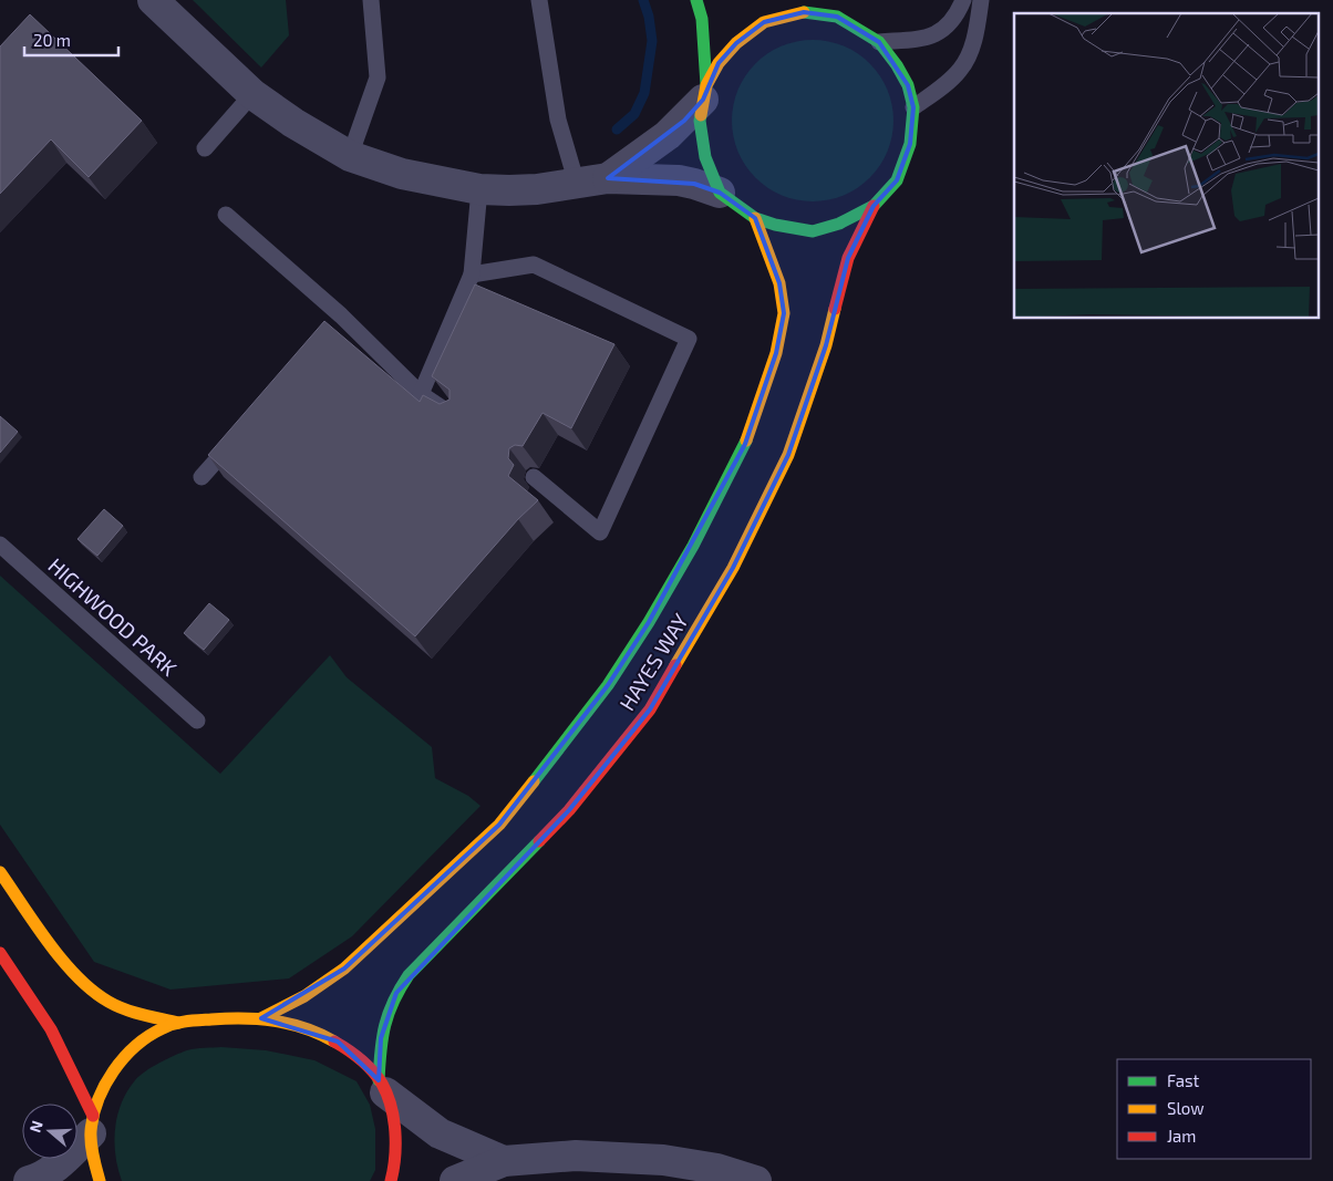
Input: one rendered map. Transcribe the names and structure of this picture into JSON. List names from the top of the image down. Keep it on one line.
{"streets":{"street":["HAYES WAY"],"lane":["HIGHWOOD PARK"]},"legend":["Fast","Slow","Jam"],"scale_bar":"20 m","north":"left"}
